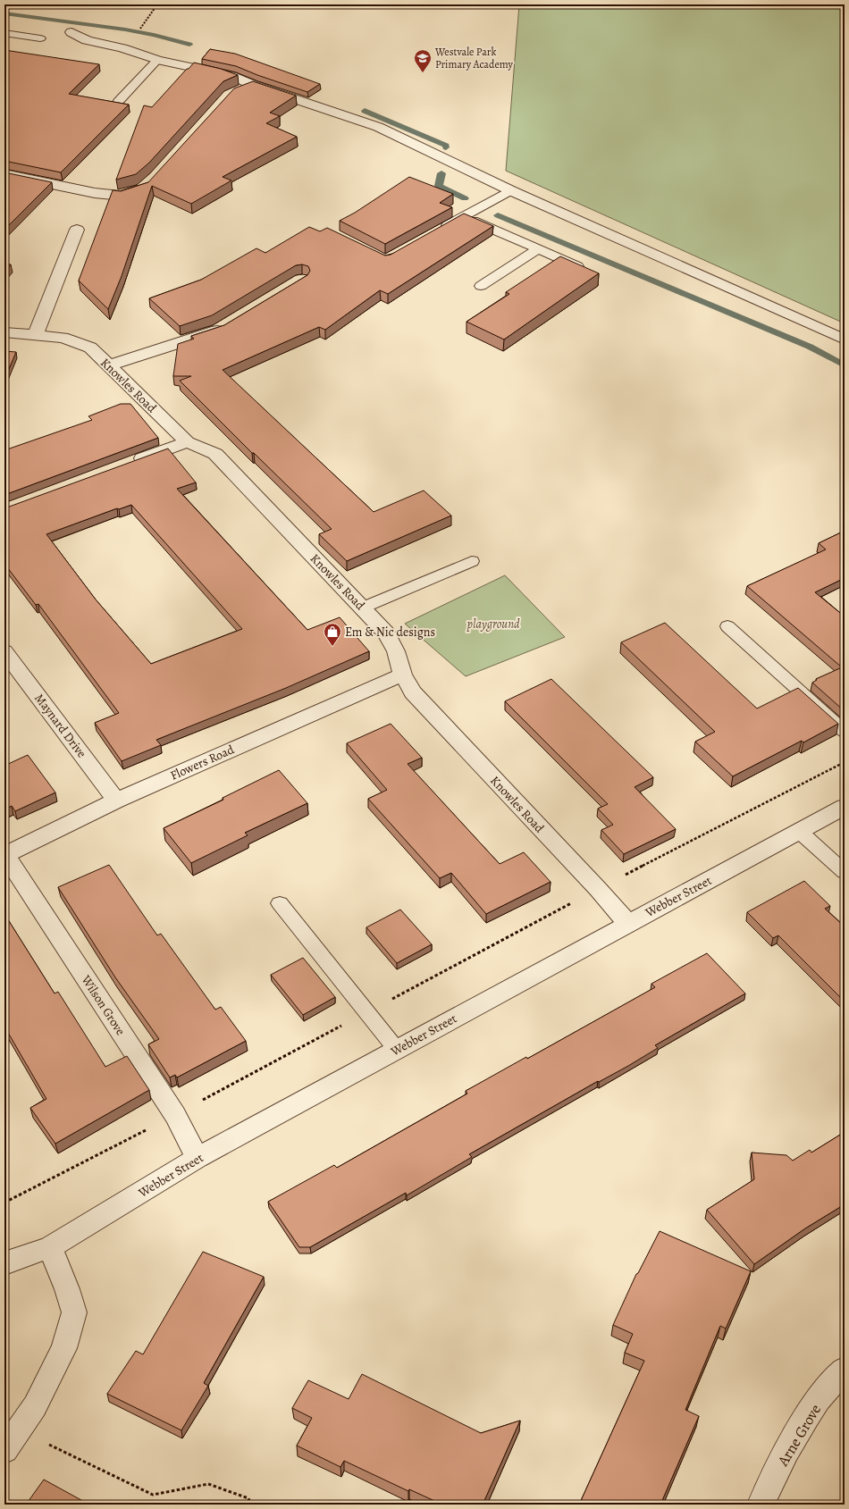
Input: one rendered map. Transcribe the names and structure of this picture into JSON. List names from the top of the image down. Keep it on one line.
{"streets":{"street":["Knowles Road","Maynard Drive","Flowers Road","Webber Street","Wilson Grove","Arne Grove"]},"crossings":[["Knowles Road","Flowers Road"],["Knowles Road","Webber Street"],["Maynard Drive","Flowers Road"],["Flowers Road","Wilson Grove"],["Webber Street","Wilson Grove"]],"parks":["playground"],"places":{"school or university":["Westvale Park Primary Academy"],"shop":["Em & Nic designs"]}}
